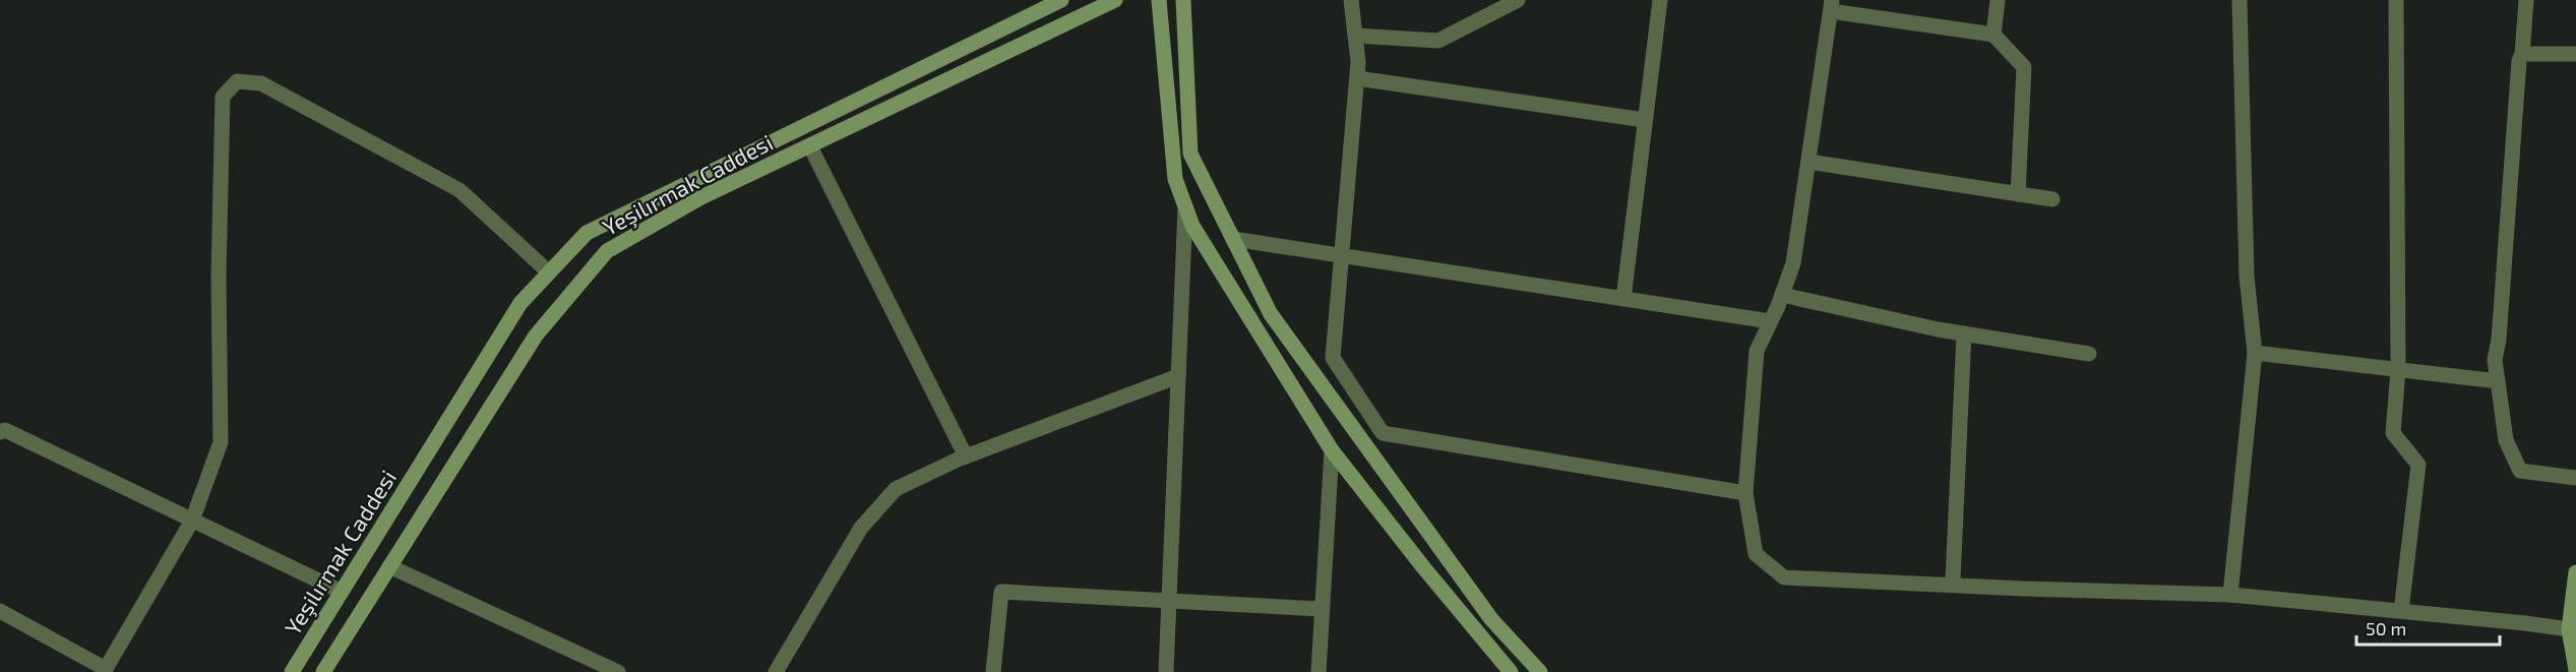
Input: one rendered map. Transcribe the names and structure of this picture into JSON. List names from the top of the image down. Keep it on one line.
{"streets":{"main road":["Yeşilırmak Caddesi"]},"scale_bar":"50 m"}
